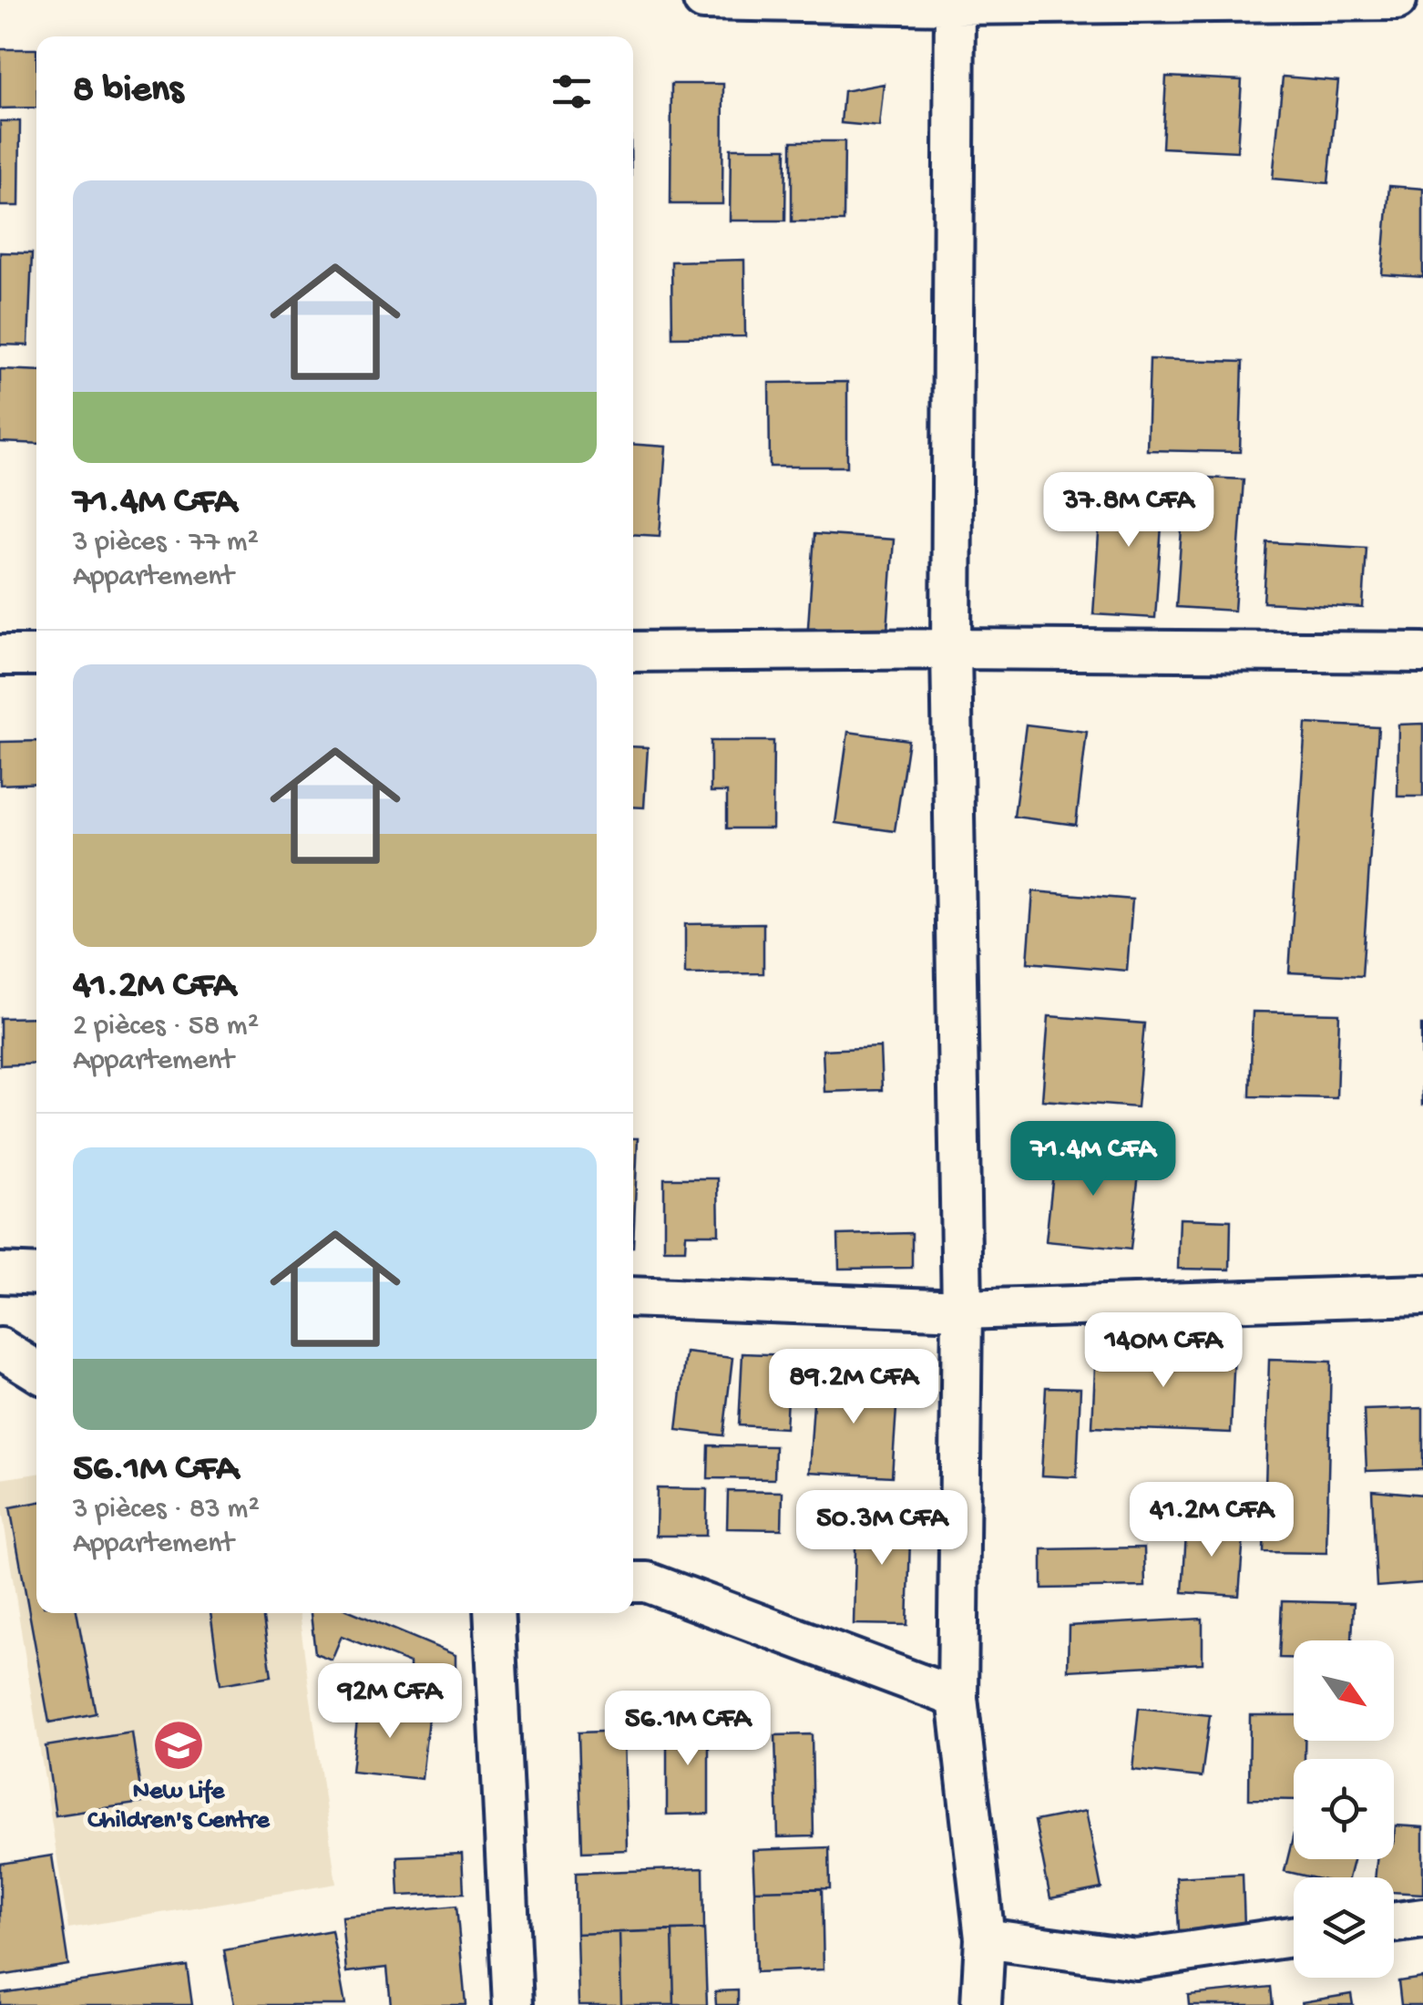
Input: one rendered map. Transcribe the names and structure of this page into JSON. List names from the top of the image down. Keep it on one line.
{"places":{"school or university":["New Life Children's Centre"]},"north":"bottom right","page":{"heading":"8 biens","list":[{"name":"71.4M CFA","note":"3 pièces · 77 m² · Appartement"},{"name":"41.2M CFA","note":"2 pièces · 58 m² · Appartement"},{"name":"56.1M CFA","note":"3 pièces · 83 m² · Appartement"}],"price":["37.8M CFA","71.4M CFA","140M CFA","89.2M CFA","41.2M CFA","50.3M CFA","92M CFA","56.1M CFA"]}}
